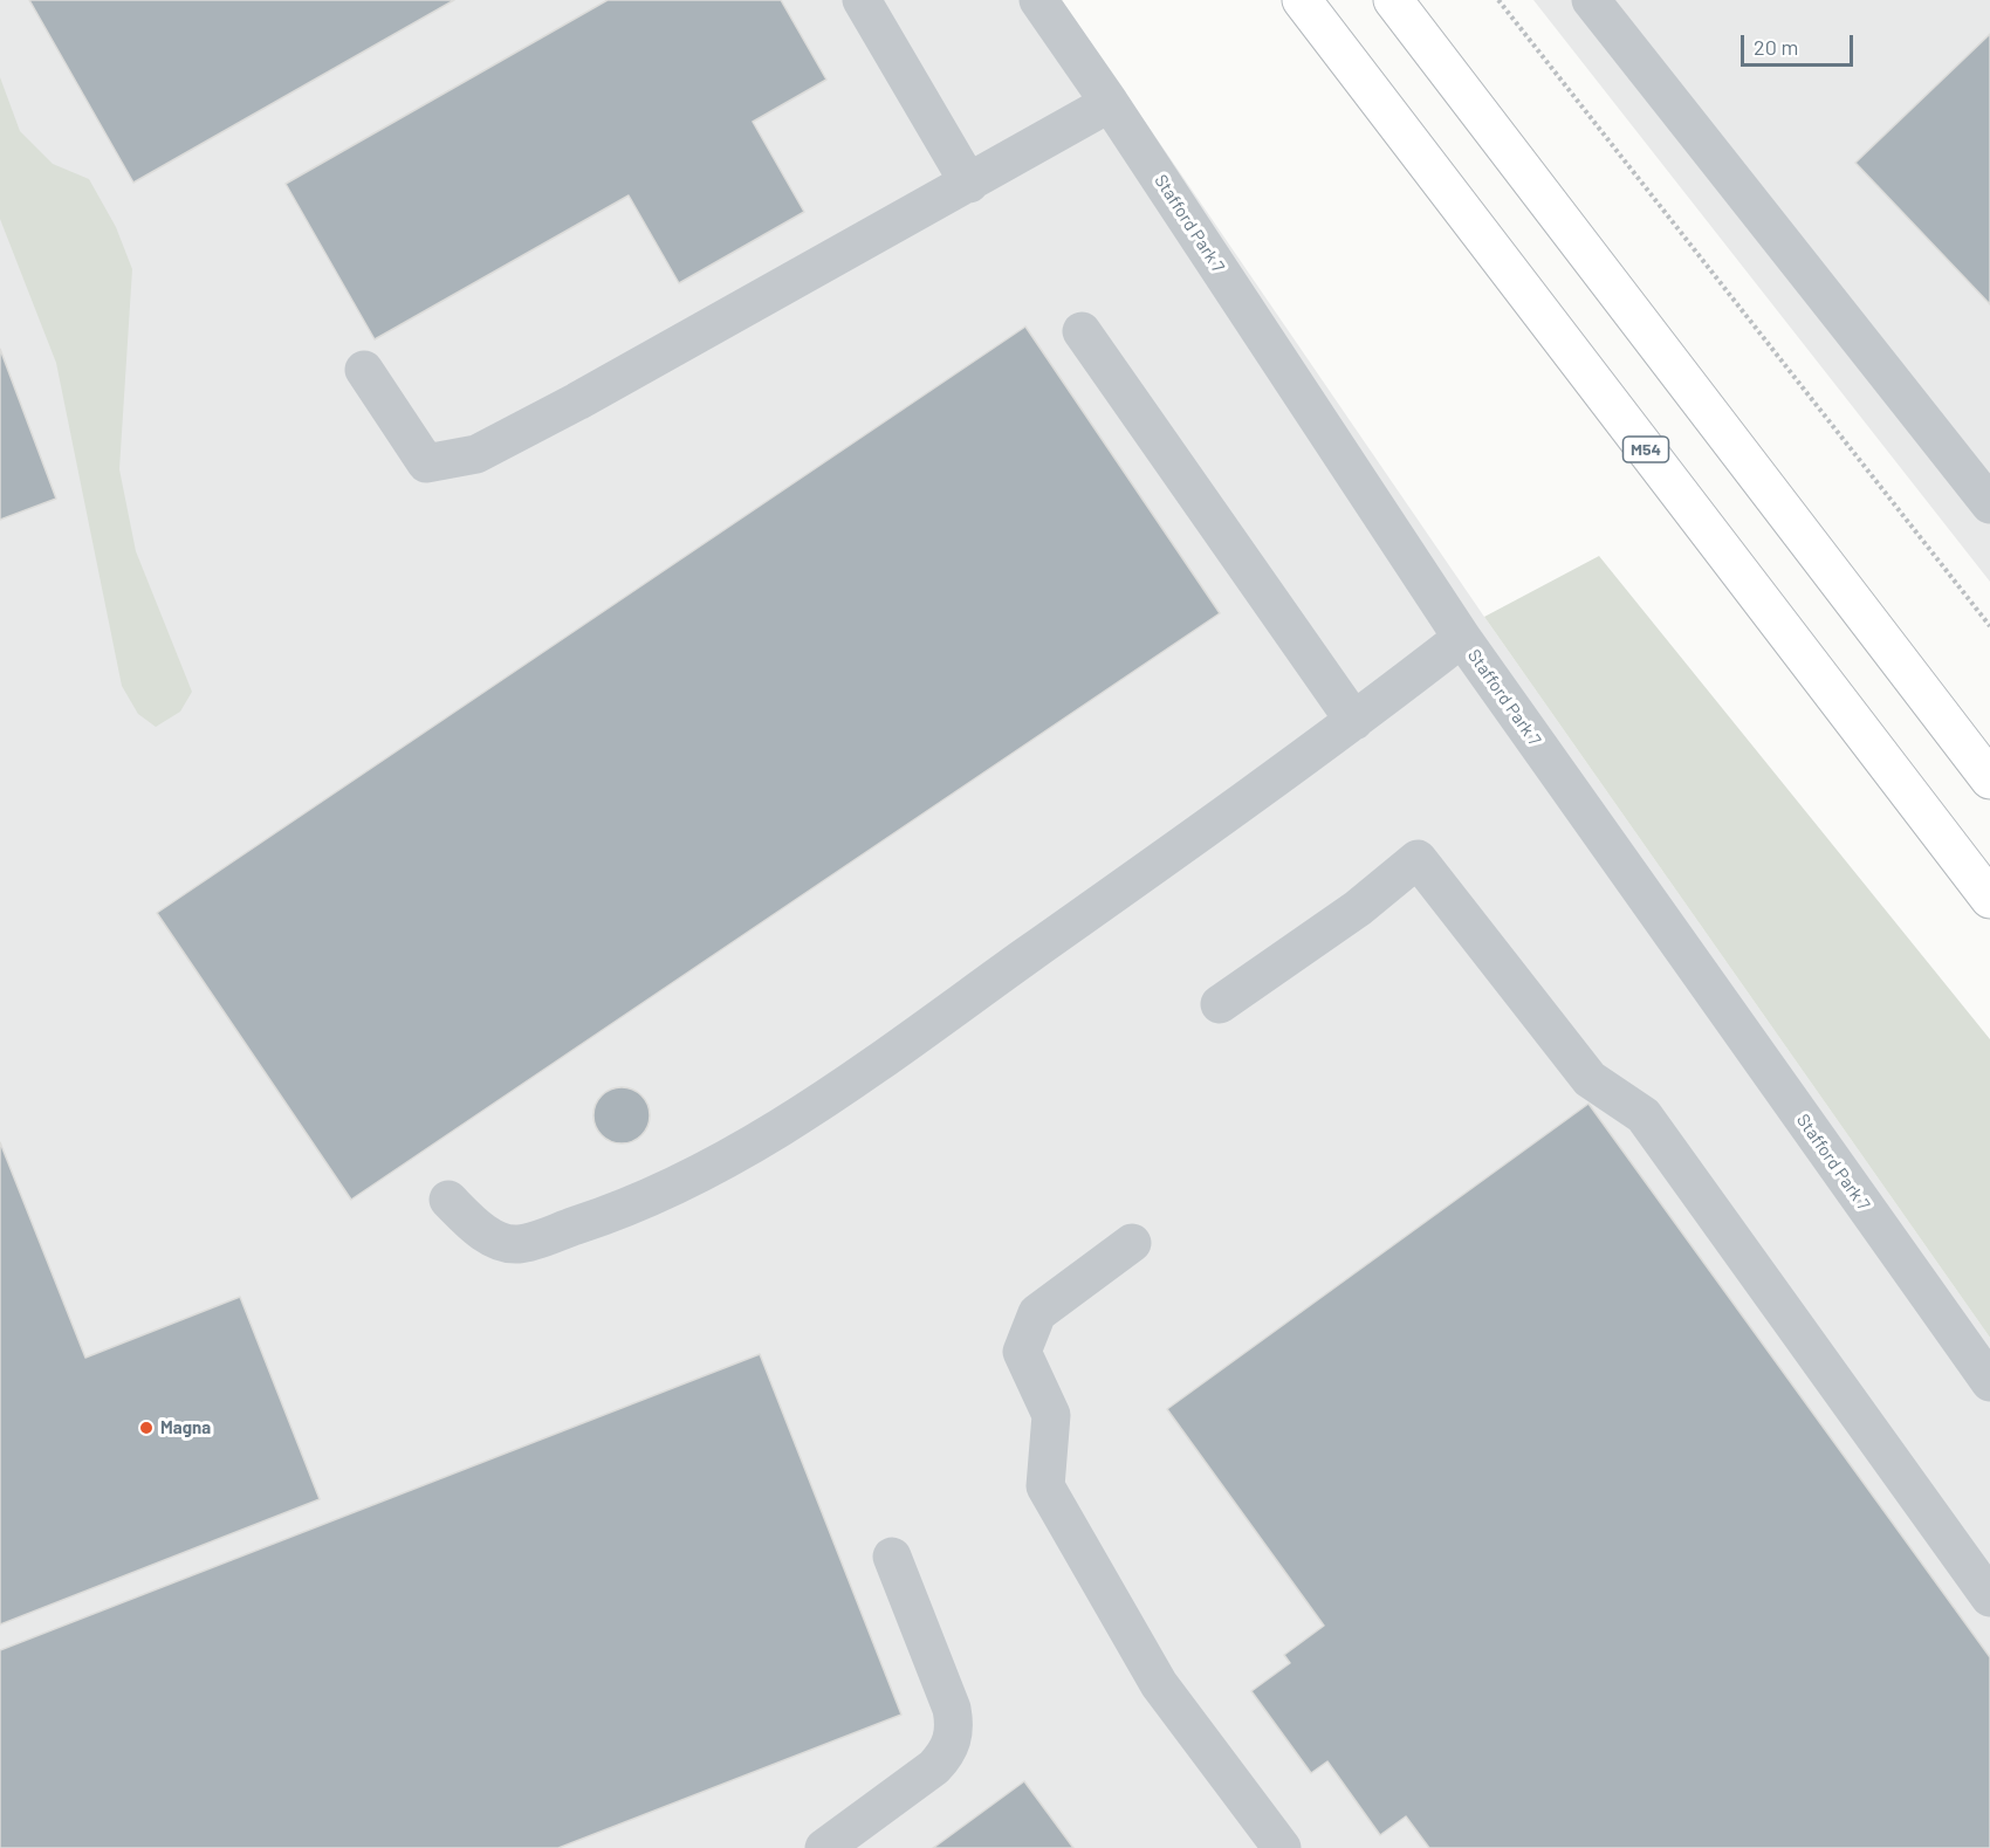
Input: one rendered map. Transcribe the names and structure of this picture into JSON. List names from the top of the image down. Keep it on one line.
{"streets":{"highway":["M54"],"street":["Stafford Park 7"]},"places":["Magna"],"scale_bar":"20 m"}
